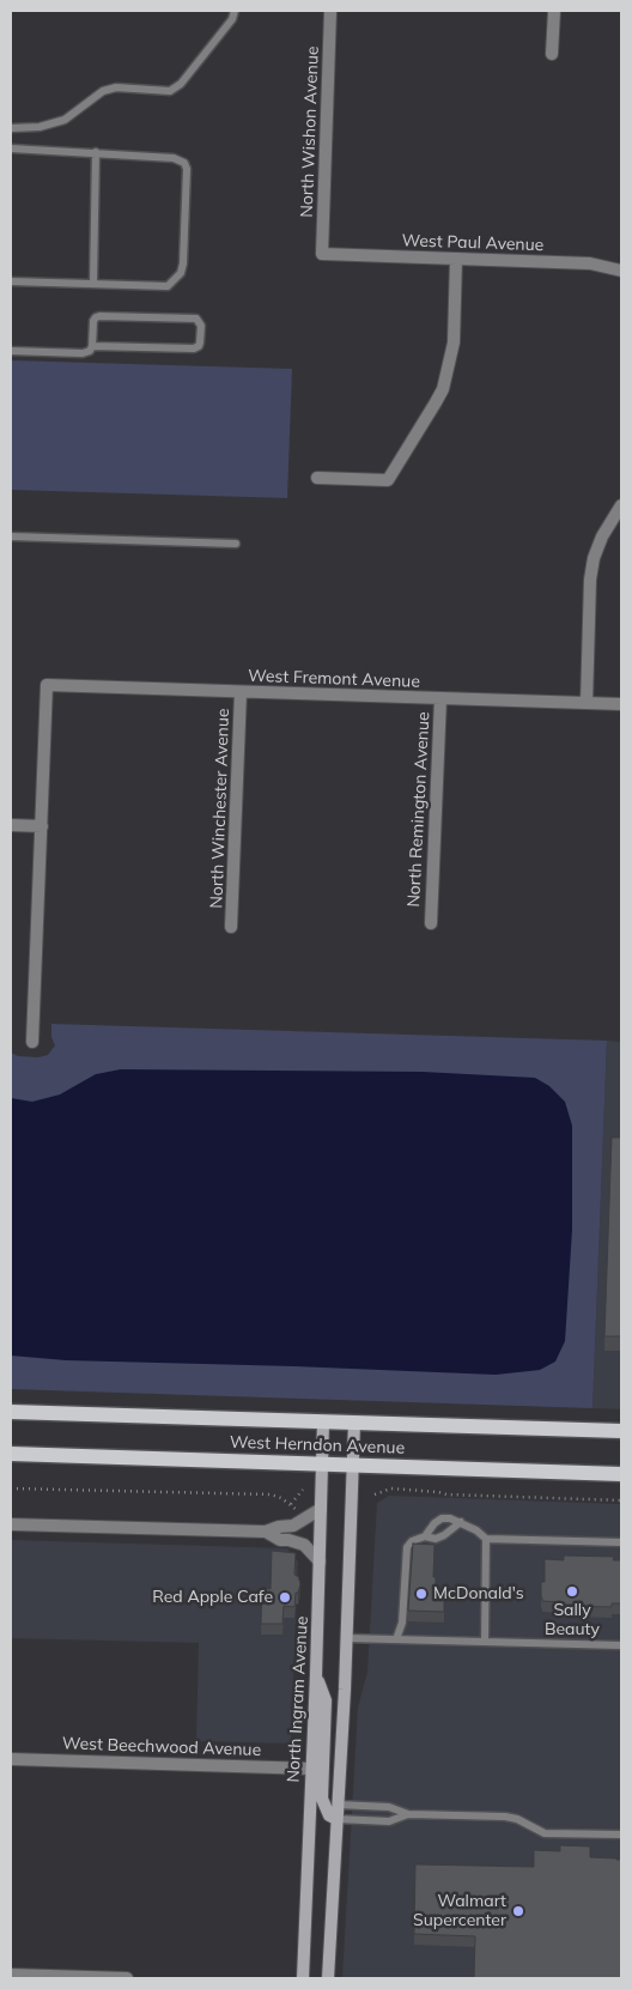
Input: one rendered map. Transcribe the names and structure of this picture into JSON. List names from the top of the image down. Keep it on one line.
{"streets":{"main road":["West Herndon Avenue"],"street":["North Wishon Avenue","West Paul Avenue","West Fremont Avenue","North Winchester Avenue","North Remington Avenue","North Ingram Avenue","West Beechwood Avenue"]},"crossings":[["North Wishon Avenue","West Paul Avenue"],["West Fremont Avenue","North Winchester Avenue"],["West Fremont Avenue","North Remington Avenue"],["West Herndon Avenue","North Ingram Avenue"],["North Ingram Avenue","West Beechwood Avenue"]],"places":["Sally Beauty","McDonald's","Red Apple Cafe","Walmart Supercenter"]}
